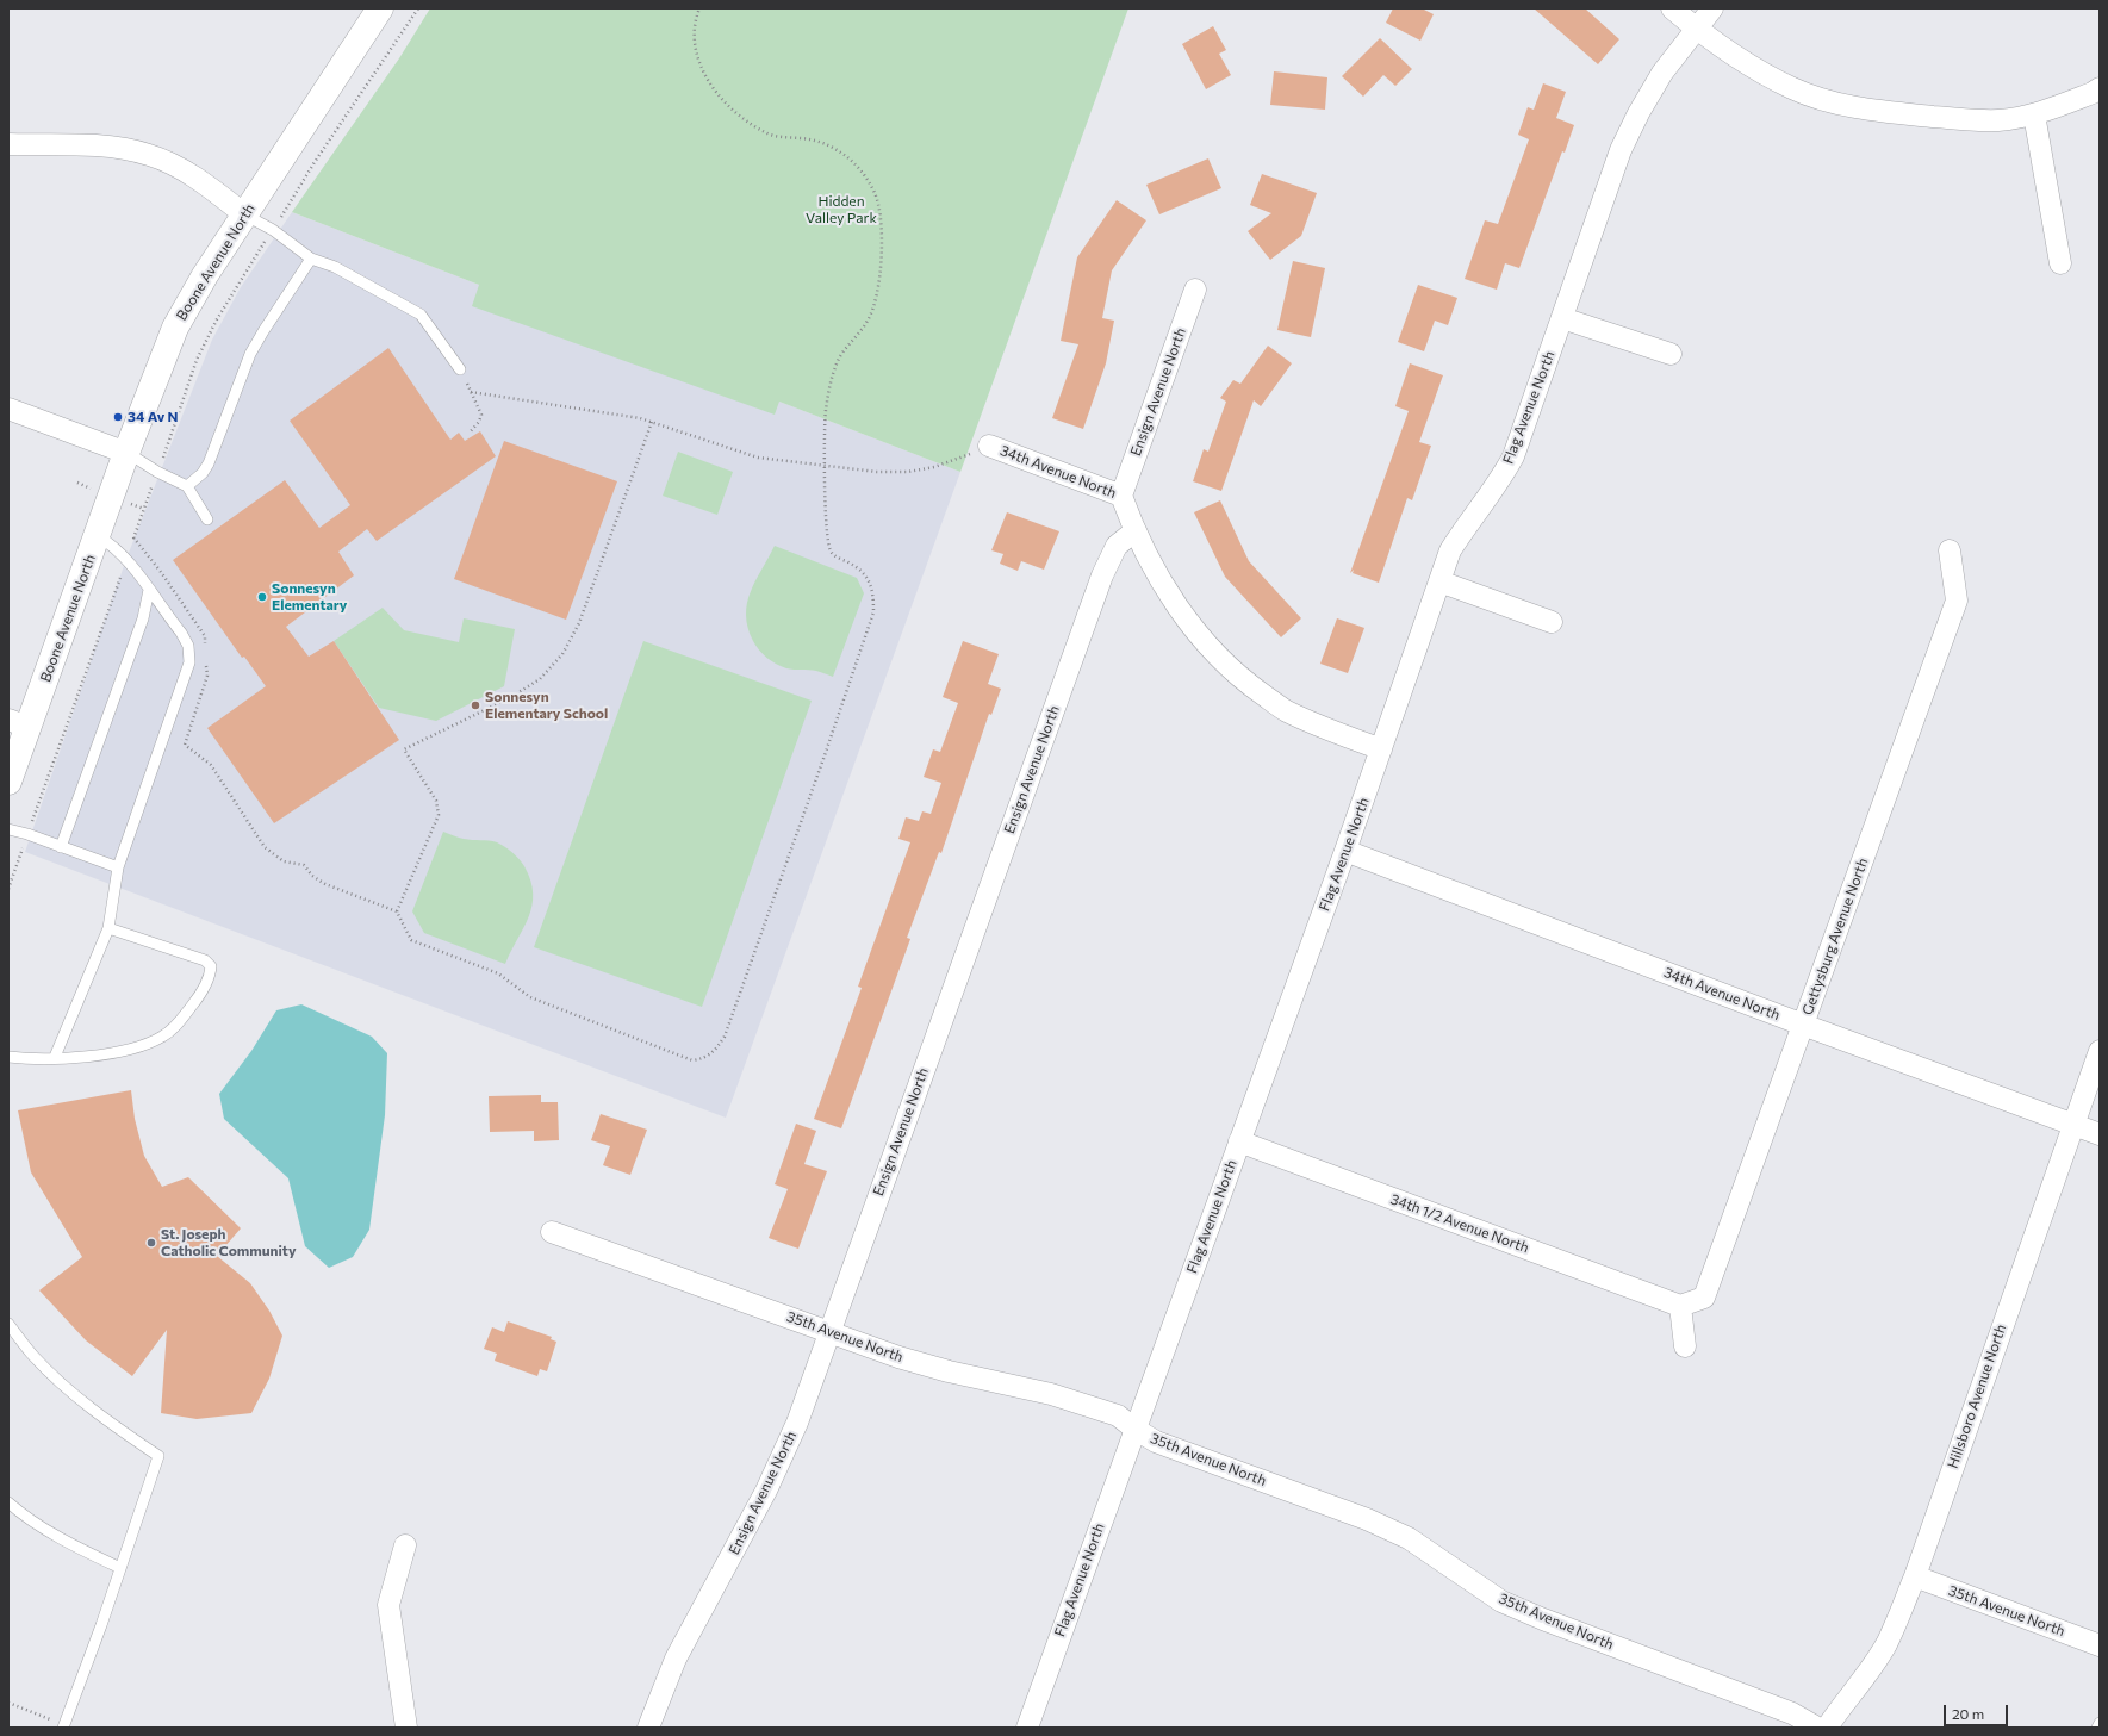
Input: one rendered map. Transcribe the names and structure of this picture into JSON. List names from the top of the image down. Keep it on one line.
{"streets":{"street":["Boone Avenue North","Ensign Avenue North","Flag Avenue North","34th Avenue North","Gettysburg Avenue North","34th 1/2 Avenue North","35th Avenue North","Hillsboro Avenue North"]},"crossings":[["Ensign Avenue North","34th Avenue North"],["Ensign Avenue North","35th Avenue North"],["Flag Avenue North","34th Avenue North"],["Flag Avenue North","34th 1/2 Avenue North"],["Flag Avenue North","35th Avenue North"],["34th Avenue North","Gettysburg Avenue North"],["34th Avenue North","Hillsboro Avenue North"],["Gettysburg Avenue North","34th 1/2 Avenue North"],["35th Avenue North","Hillsboro Avenue North"]],"parks":["Hidden Valley Park"],"places":["34 Av N","Sonnesyn Elementary","Sonnesyn Elementary School","St. Joseph Catholic Community"],"scale_bar":"20 m"}
